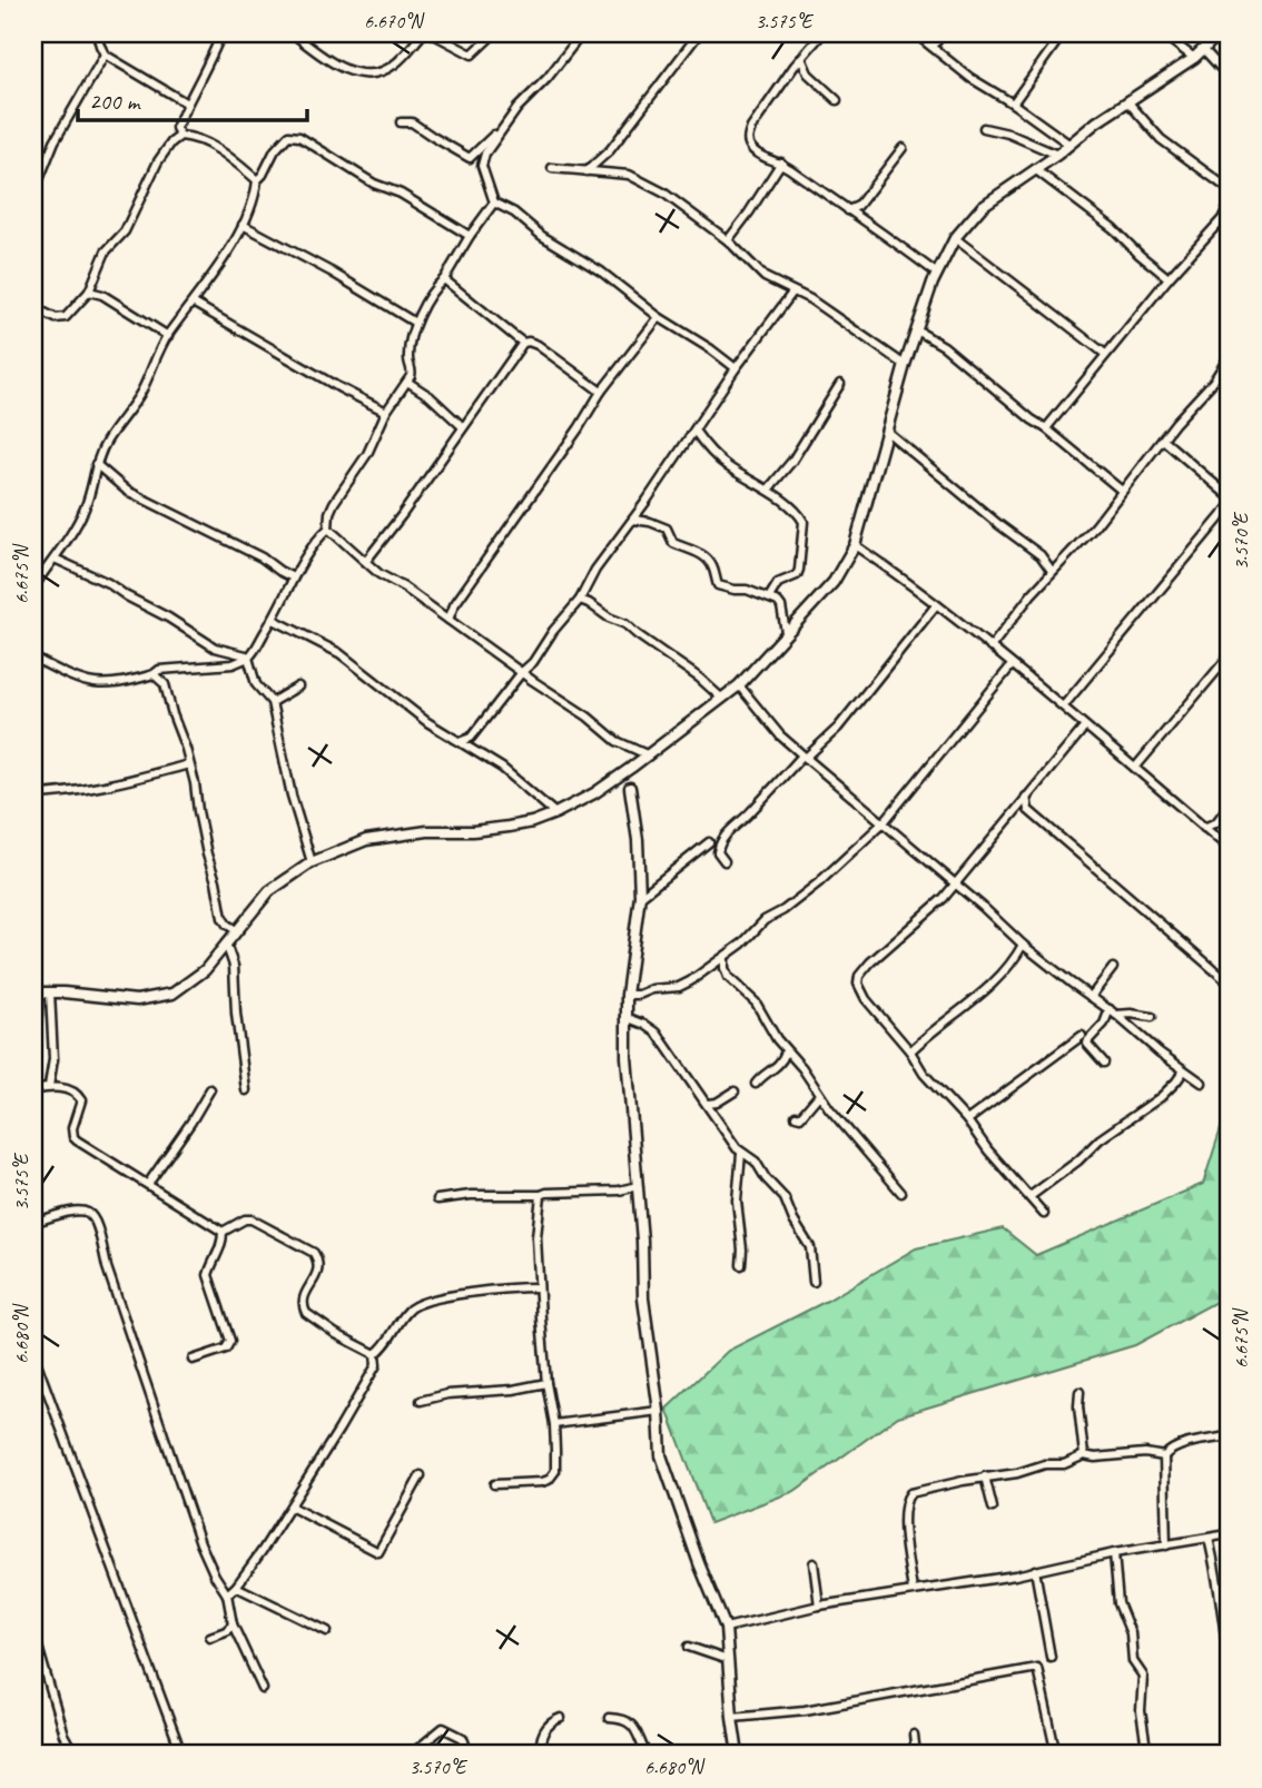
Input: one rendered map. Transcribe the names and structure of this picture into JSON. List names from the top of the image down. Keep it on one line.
{"scale_bar":"200 m","coordinates":["6.670°N","3.575°E","3.570°E","6.675°N","6.680°N"]}
